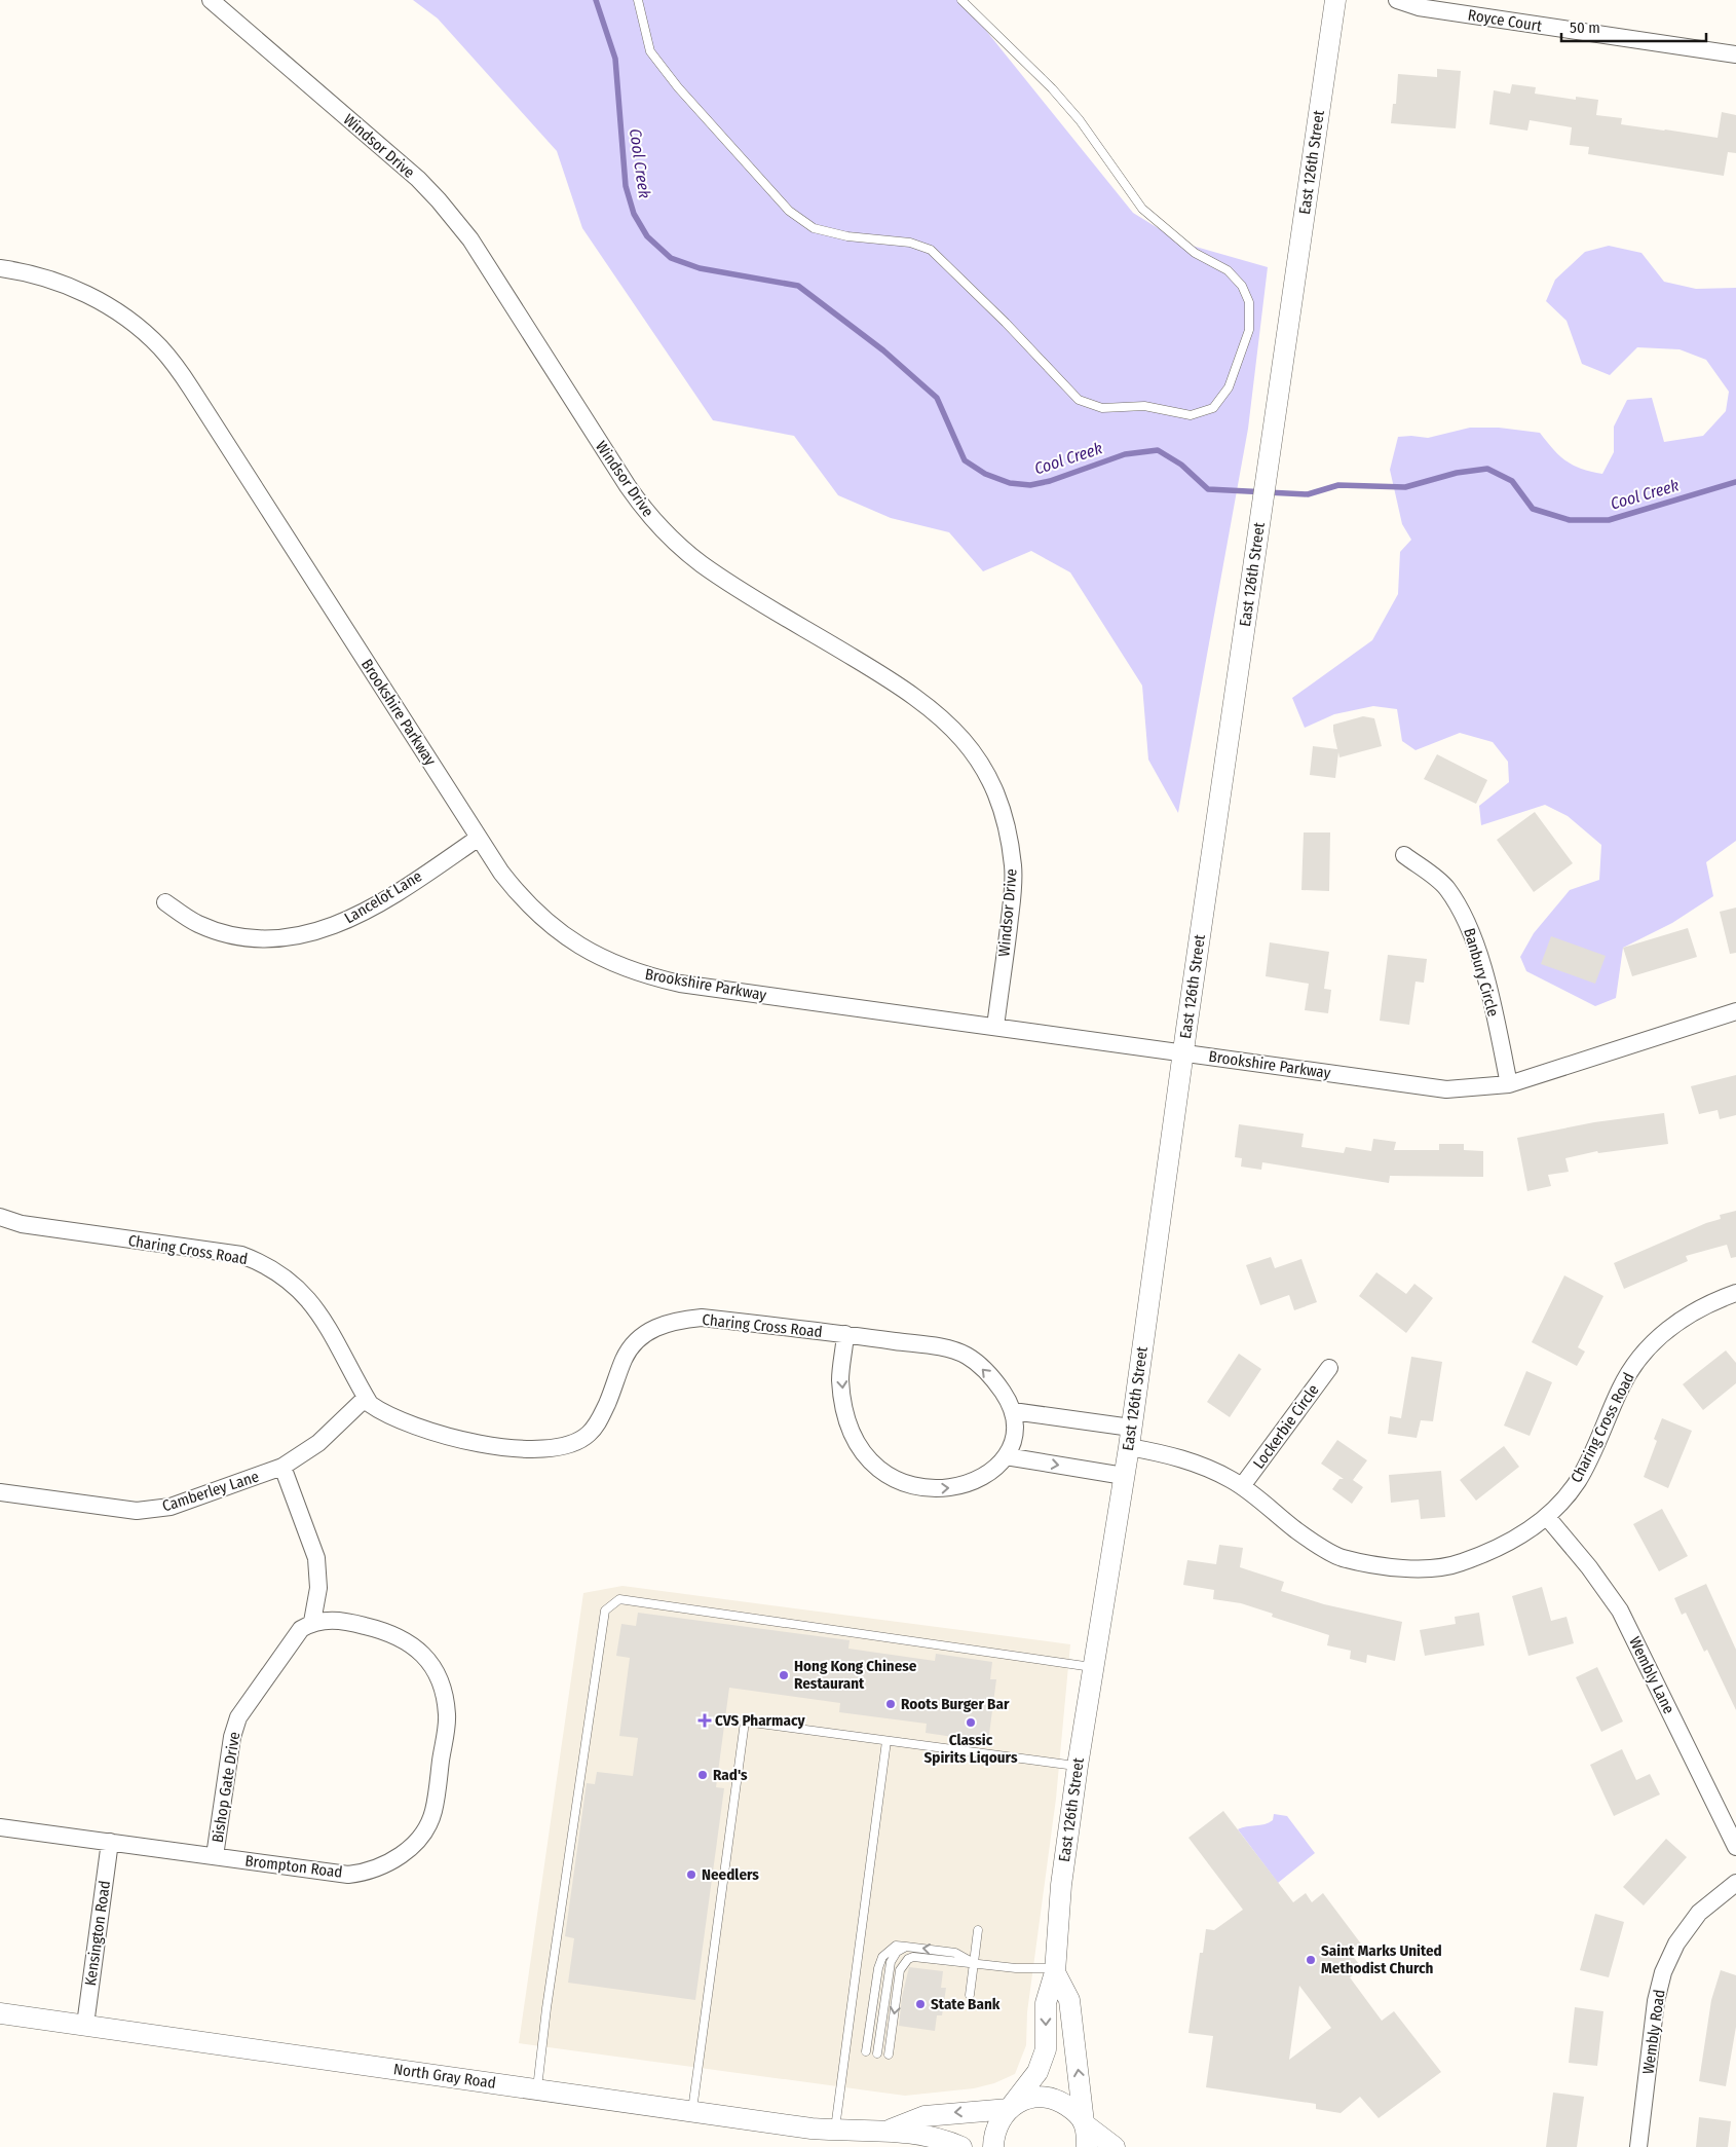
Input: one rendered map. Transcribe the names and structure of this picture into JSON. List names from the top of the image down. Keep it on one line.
{"streets":{"street":["Royce Court","Windsor Drive","East 126th Street","Brookshire Parkway","Lancelot Lane","Banbury Circle","Charing Cross Road","Lockerbie Circle","Camberley Lane","Wembly Lane","Bishop Gate Drive","Brompton Road","Kensington Road","Wembly Road","North Gray Road"]},"crossings":[["Windsor Drive","Brookshire Parkway"],["East 126th Street","Brookshire Parkway"],["East 126th Street","Charing Cross Road"],["East 126th Street","North Gray Road"],["Brookshire Parkway","Lancelot Lane"],["Brookshire Parkway","Banbury Circle"],["Charing Cross Road","Lockerbie Circle"],["Charing Cross Road","Camberley Lane"],["Charing Cross Road","Wembly Lane"],["Bishop Gate Drive","Brompton Road"],["Brompton Road","Kensington Road"],["Kensington Road","North Gray Road"]],"water":["Cool Creek"],"places":{"other":["Hong Kong Chinese Restaurant","Roots Burger Bar","Classic Spirits Liqours","Rad's","Needlers","Saint Marks United Methodist Church","State Bank"],"health":["CVS Pharmacy"]},"scale_bar":"50 m"}
